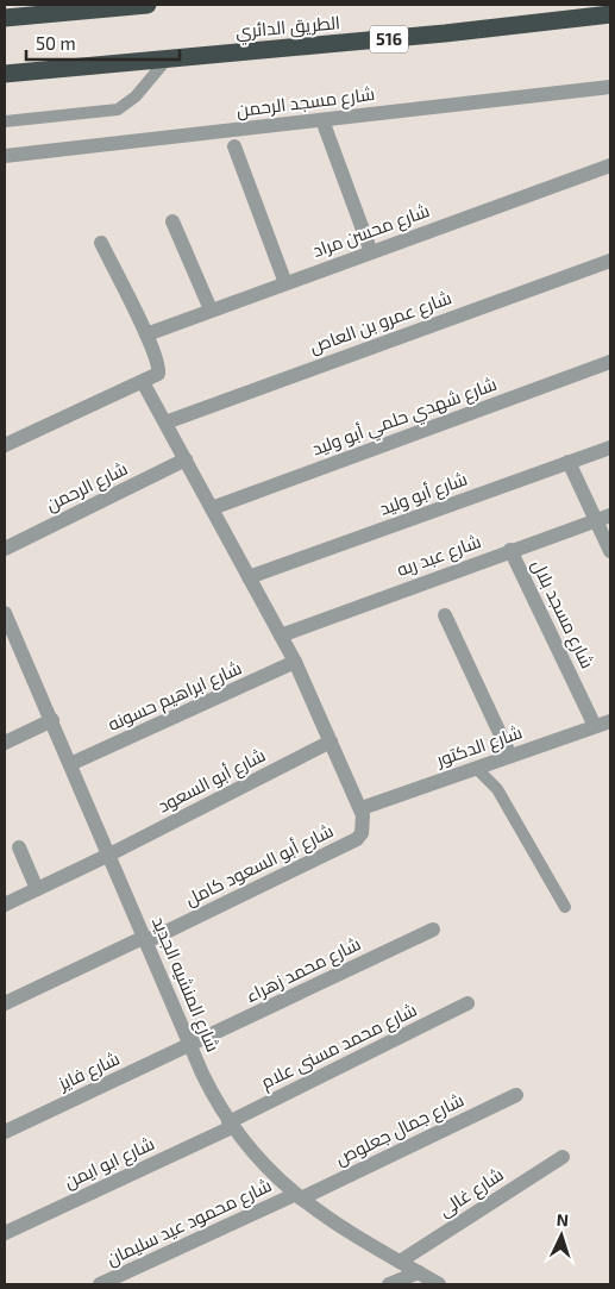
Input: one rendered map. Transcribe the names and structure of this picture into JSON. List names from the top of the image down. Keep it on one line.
{"streets":{"highway":["الطريق الدائري","516"],"street":["شارع مسجد الرحمن","شارع محسن مراد","شارع عمرو بن العاص","شارع شهدي حلمي أبو وليد","شارع الرحمن","شارع أبو وليد","شارع عبد ربه","شارع مسجد بلال","شارع ابراهيم حسونه","شارع الدكتور","شارع أبو السعود","شارع أبو السعود كامل","شارع محمد زهراء","شارع المنشيه الجديد","شارع محمد مسنى علام","شارع فايز","شارع جمال جعلوص","شارع ابو ايمن","شارع غالى","شارع محمود عيد سليمان"]},"crossings":[["شارع عبد ربه","شارع مسجد بلال"],["شارع مسجد بلال","شارع الدكتور"],["شارع ابراهيم حسونه","شارع المنشيه الجديد"],["شارع الدكتور","شارع أبو السعود كامل"],["شارع أبو السعود","شارع المنشيه الجديد"],["شارع أبو السعود كامل","شارع المنشيه الجديد"],["شارع محمد زهراء","شارع المنشيه الجديد"],["شارع محمد زهراء","شارع فايز"],["شارع المنشيه الجديد","شارع محمد مسنى علام"],["شارع المنشيه الجديد","شارع فايز"],["شارع المنشيه الجديد","شارع جمال جعلوص"],["شارع المنشيه الجديد","شارع ابو ايمن"],["شارع المنشيه الجديد","شارع غالى"],["شارع المنشيه الجديد","شارع محمود عيد سليمان"],["شارع محمد مسنى علام","شارع ابو ايمن"],["شارع جمال جعلوص","شارع محمود عيد سليمان"]],"scale_bar":"50 m","north":"top"}
